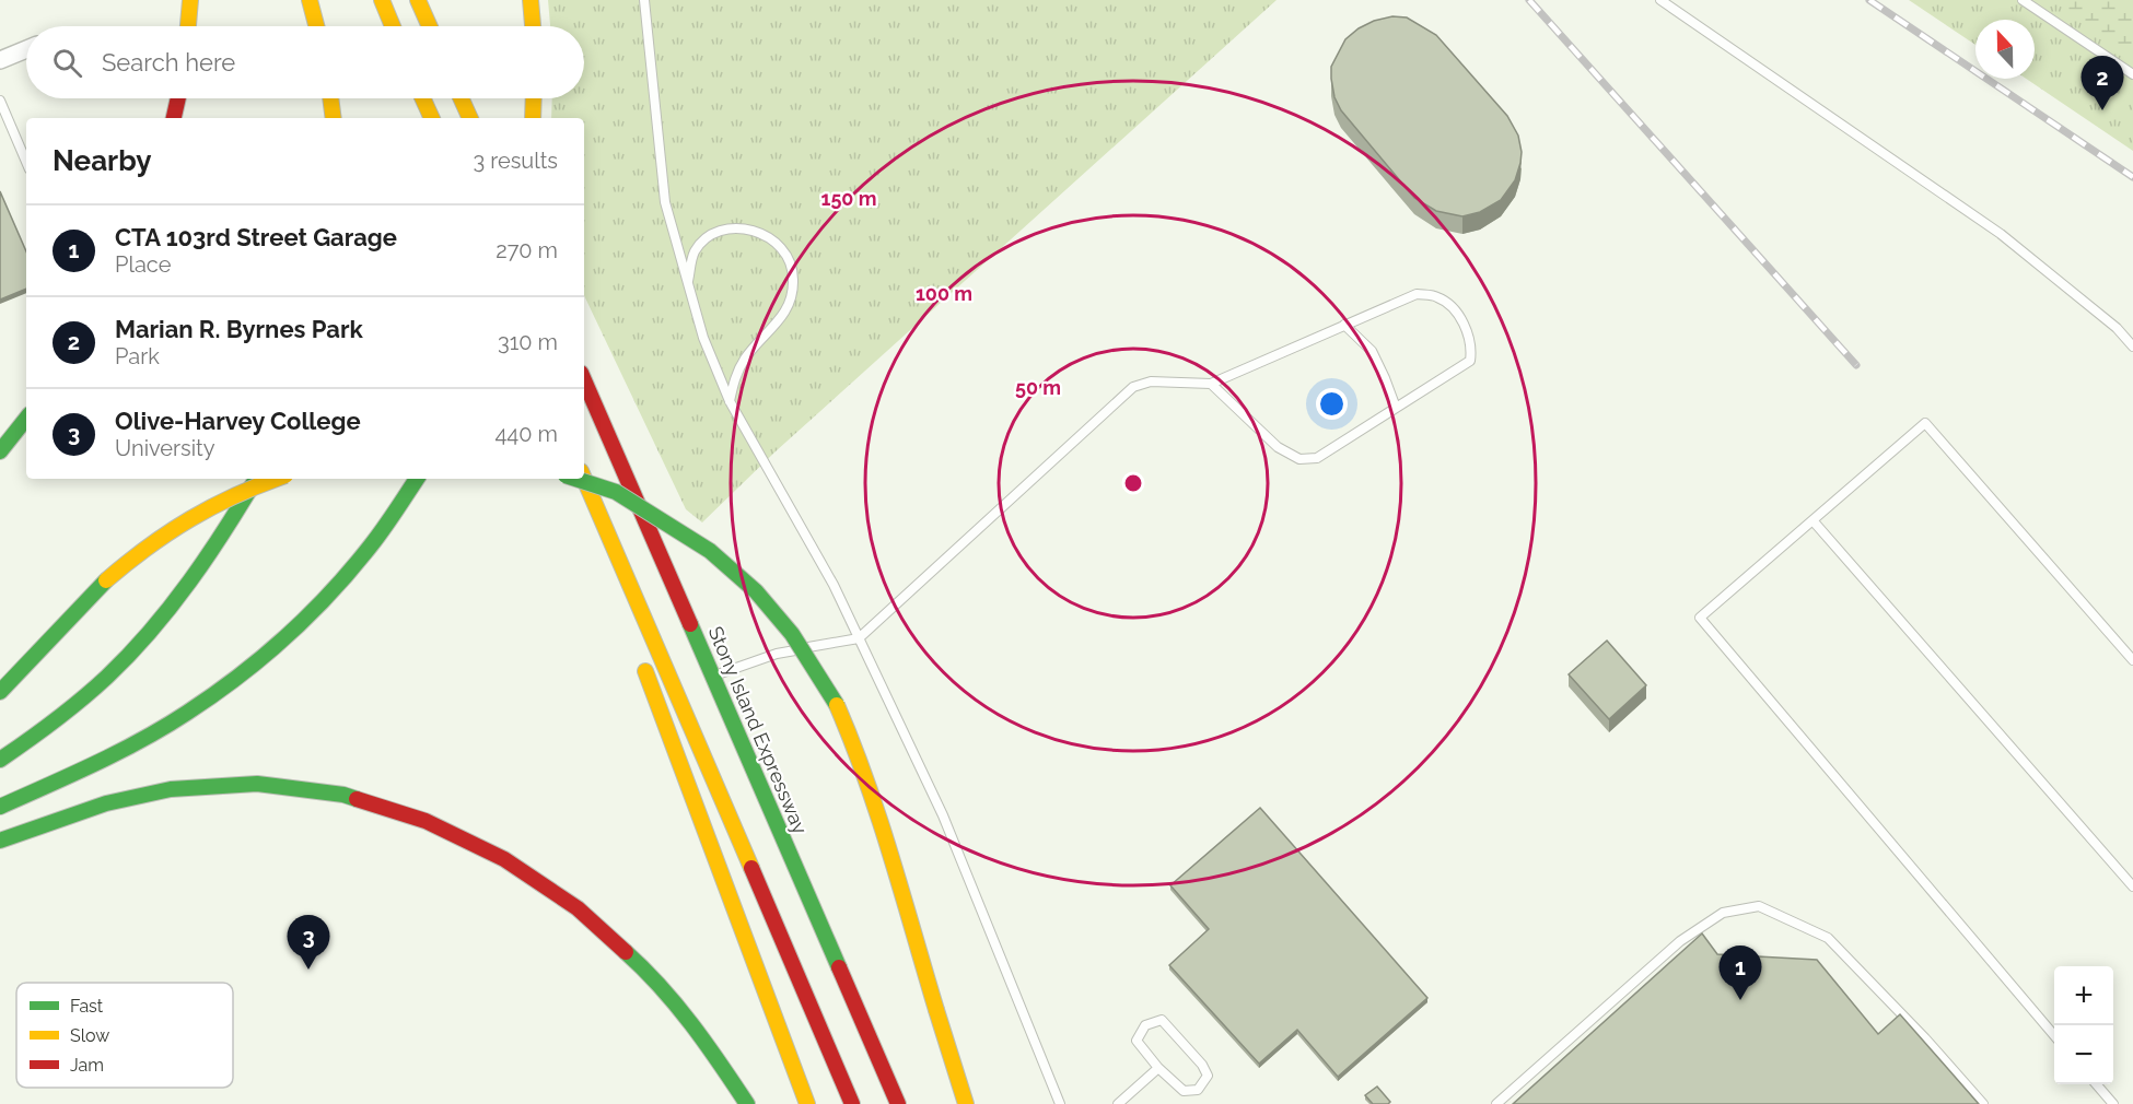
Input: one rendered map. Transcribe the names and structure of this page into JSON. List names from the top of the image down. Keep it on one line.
{"streets":{"main road":["Stony Island Expressway"]},"legend":["Fast","Slow","Jam"],"north":"top","page":{"search":"Search here","pins":["2","3","1"],"heading":["Nearby","3 results"],"list":[{"mark":"1","name":"CTA 103rd Street Garage","note":"Place","value":"270 m"},{"mark":"2","name":"Marian R. Byrnes Park","note":"Park","value":"310 m"},{"mark":"3","name":"Olive-Harvey College","note":"University","value":"440 m"}],"map_buttons":["+","−"]},"rings":["150 m","100 m","50 m"]}
